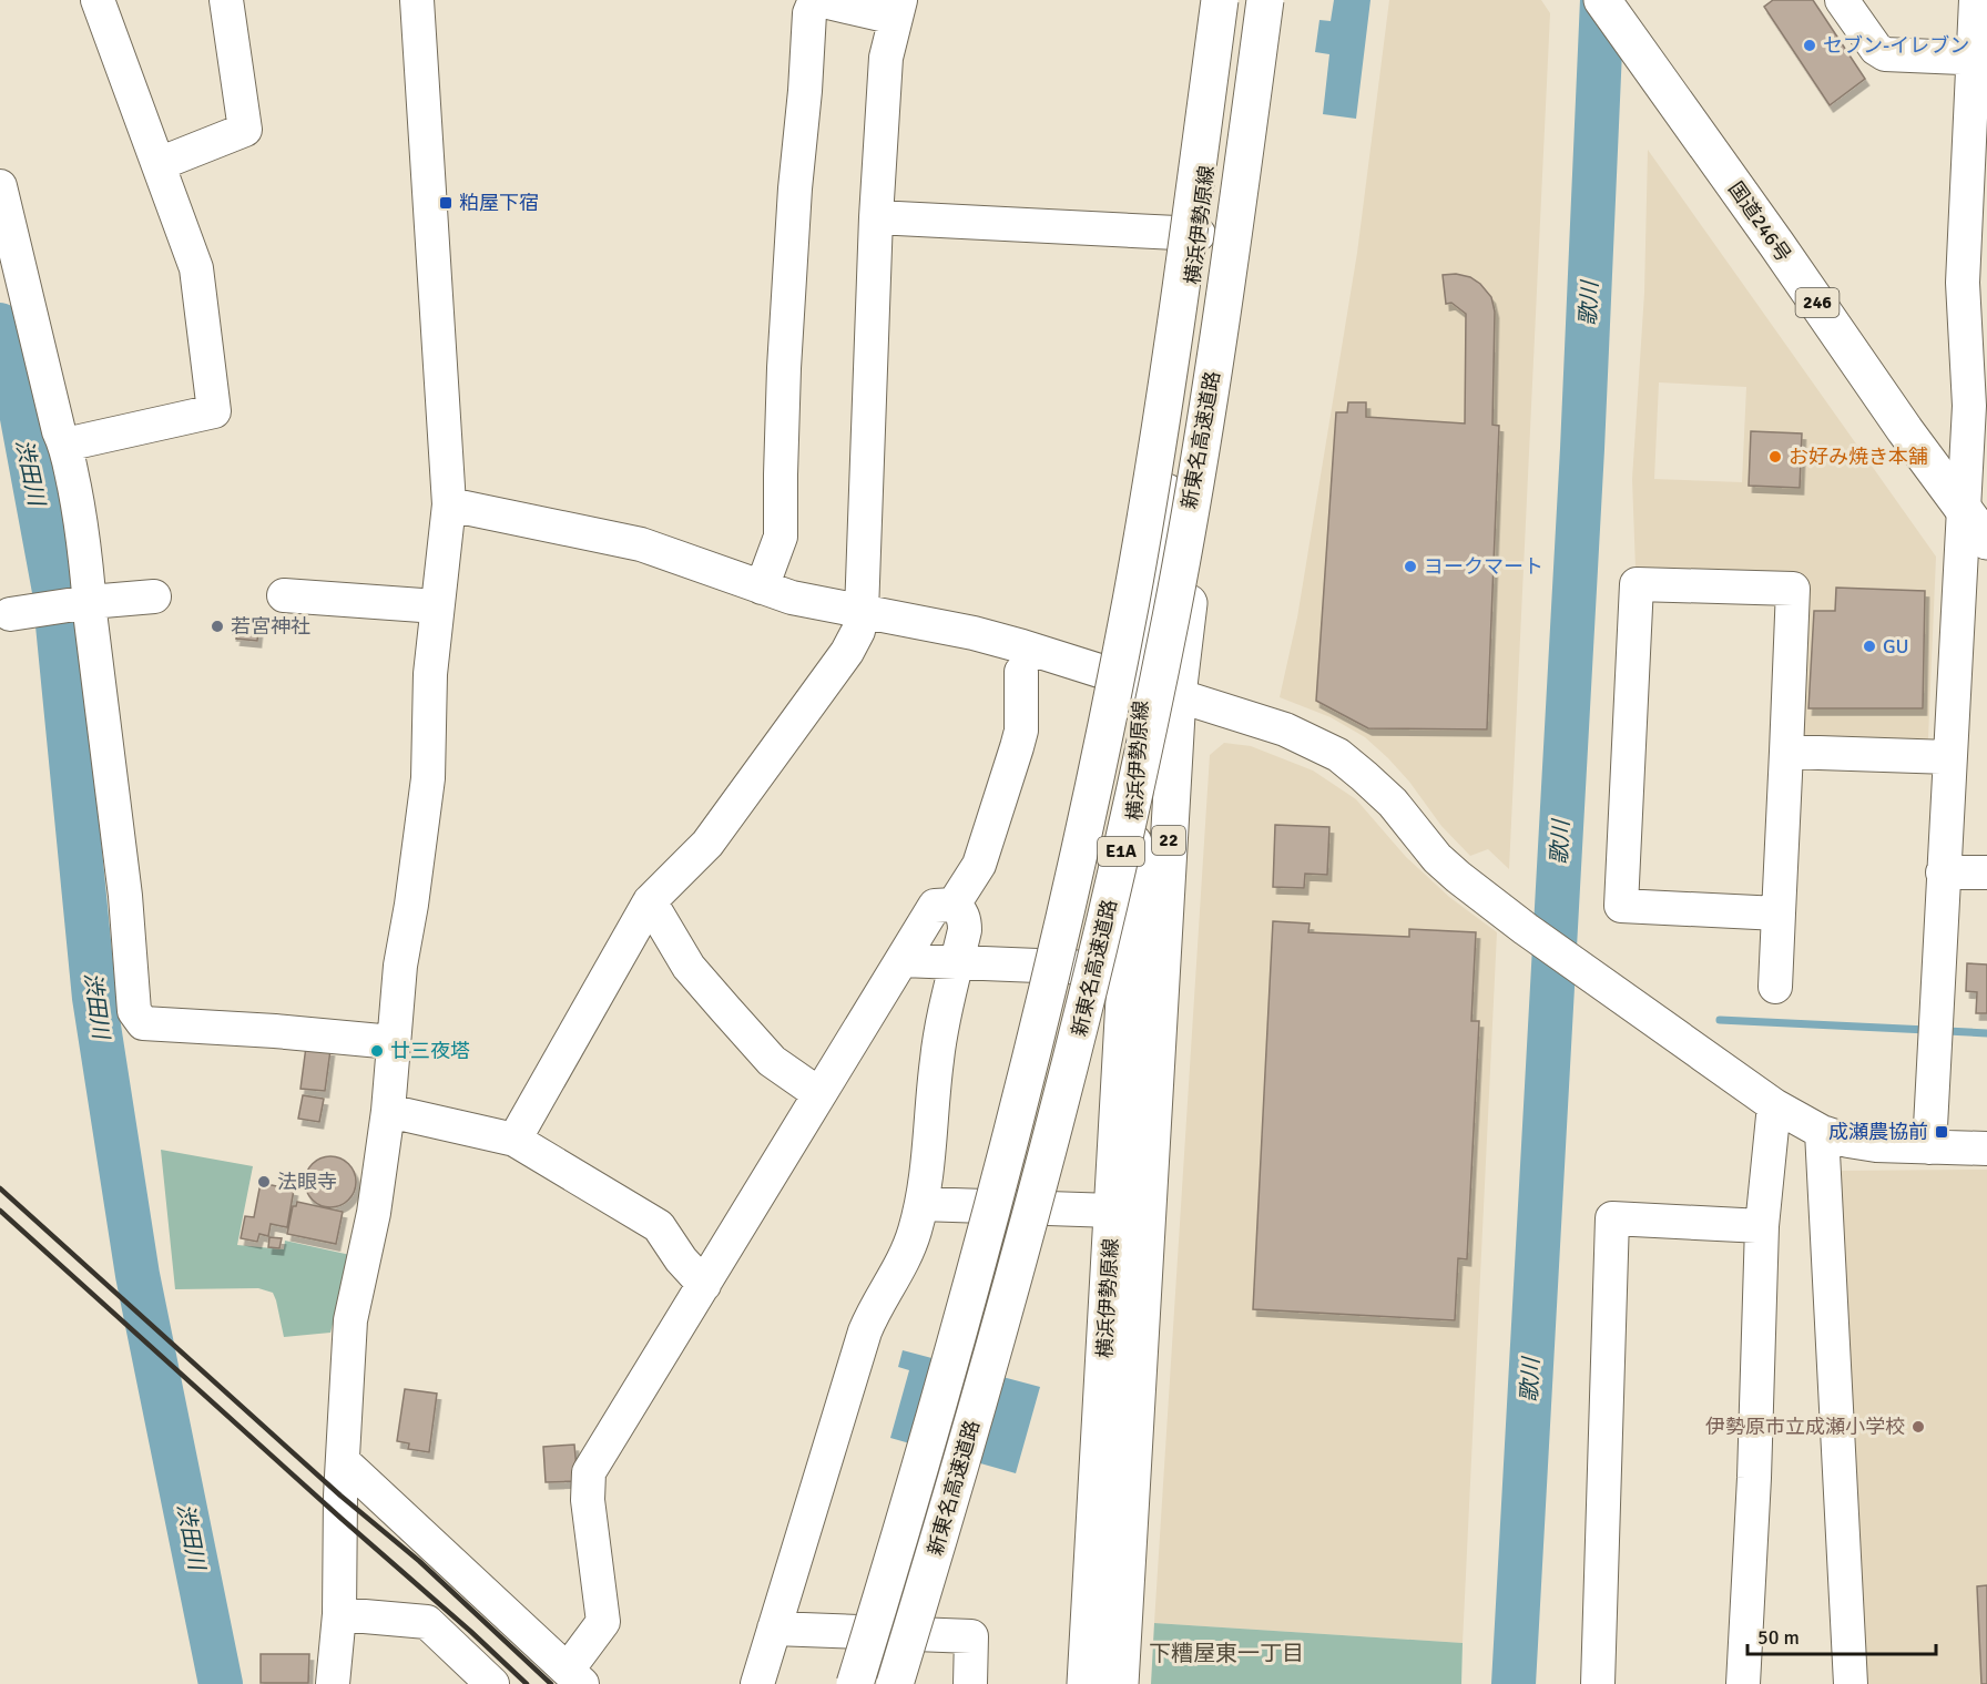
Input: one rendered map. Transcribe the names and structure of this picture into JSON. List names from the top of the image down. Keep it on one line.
{"streets":{"main road":["国道246号","横浜伊勢原線","246","新東名高速道路","22","E1A"]},"crossings":[["横浜伊勢原線","新東名高速道路"]],"districts":["下糟屋東一丁目"],"water":["歌川","渋田川"],"places":{"other":["セブン-イレブン","お好み焼き本舗","ヨークマート","若宮神社","GU","廿三夜塔","法眼寺","伊勢原市立成瀬小学校"],"transit":["粕屋下宿","成瀬農協前"]},"scale_bar":"50 m"}
